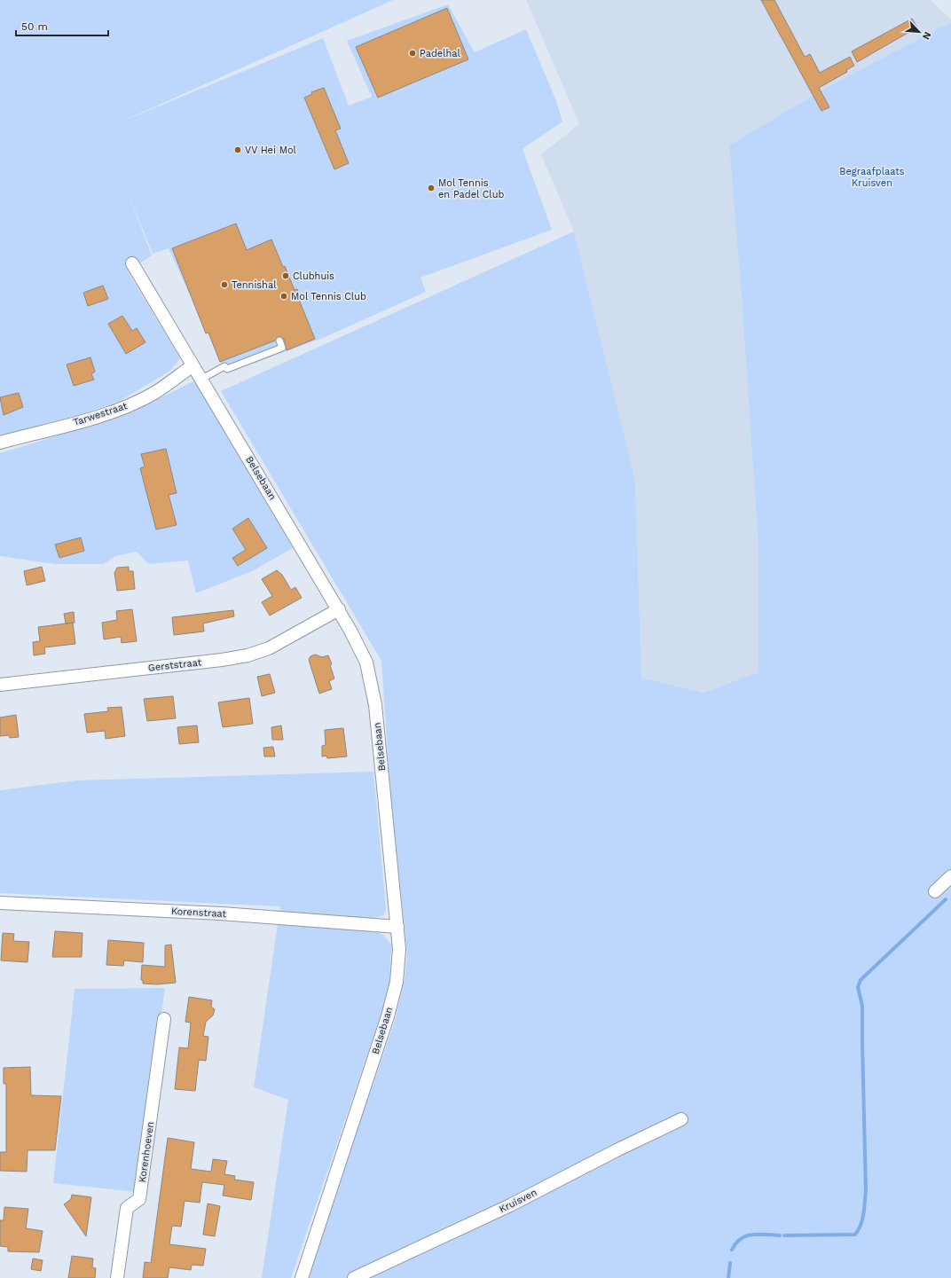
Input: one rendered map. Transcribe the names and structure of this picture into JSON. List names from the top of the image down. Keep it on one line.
{"streets":{"street":["Tarwestraat","Belsebaan","Gerststraat","Korenstraat","Korenhoeven","Kruisven"]},"crossings":[["Tarwestraat","Belsebaan"],["Belsebaan","Gerststraat"],["Belsebaan","Korenstraat"]],"parks":["Begraafplaats Kruisven"],"places":["Padelhal","VV Hei Mol","Mol Tennis en Padel Club","Clubhuis","Tennishal","Mol Tennis Club"],"scale_bar":"50 m","north":"bottom right"}
